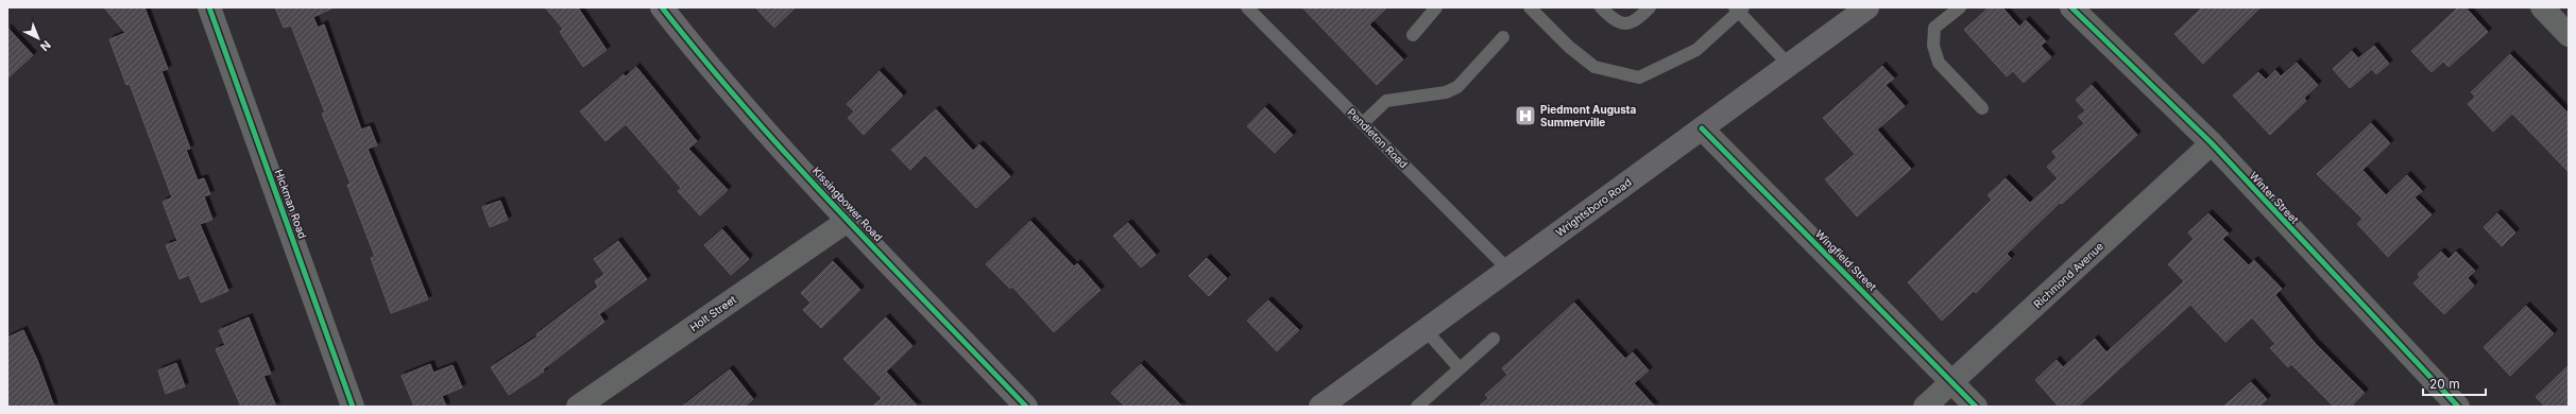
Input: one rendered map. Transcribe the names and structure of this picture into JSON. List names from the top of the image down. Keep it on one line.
{"streets":{"main road":["Kissingbower Road","Wrightsboro Road"],"street":["Winter Street","Hickman Road","Wingfield Street","Richmond Avenue","Holt Street"],"lane":["Pendleton Road"]},"crossings":[["Pendleton Road","Wrightsboro Road"],["Winter Street","Richmond Avenue"],["Kissingbower Road","Holt Street"],["Wrightsboro Road","Wingfield Street"],["Wingfield Street","Richmond Avenue"]],"places":{"hospital":["Piedmont Augusta Summerville"]},"scale_bar":"20 m","north":"bottom right"}
